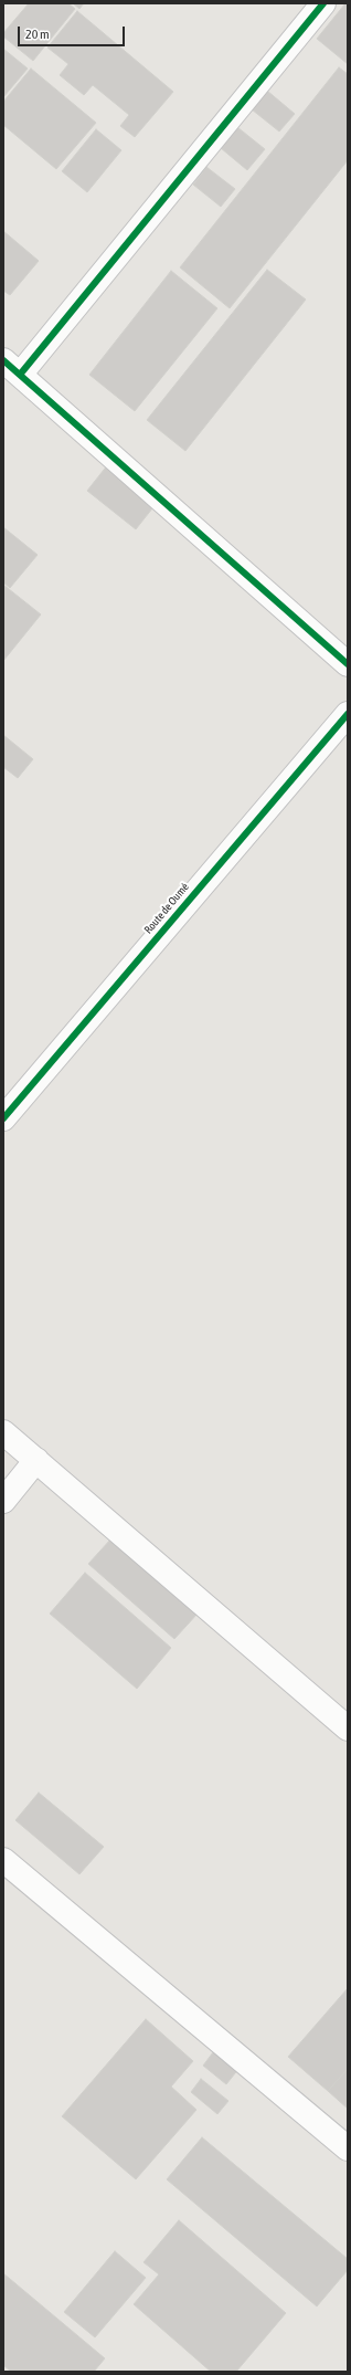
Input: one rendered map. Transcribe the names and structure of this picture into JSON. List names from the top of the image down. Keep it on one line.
{"streets":{"street":["Route de Oumé"]},"scale_bar":"20 m"}
